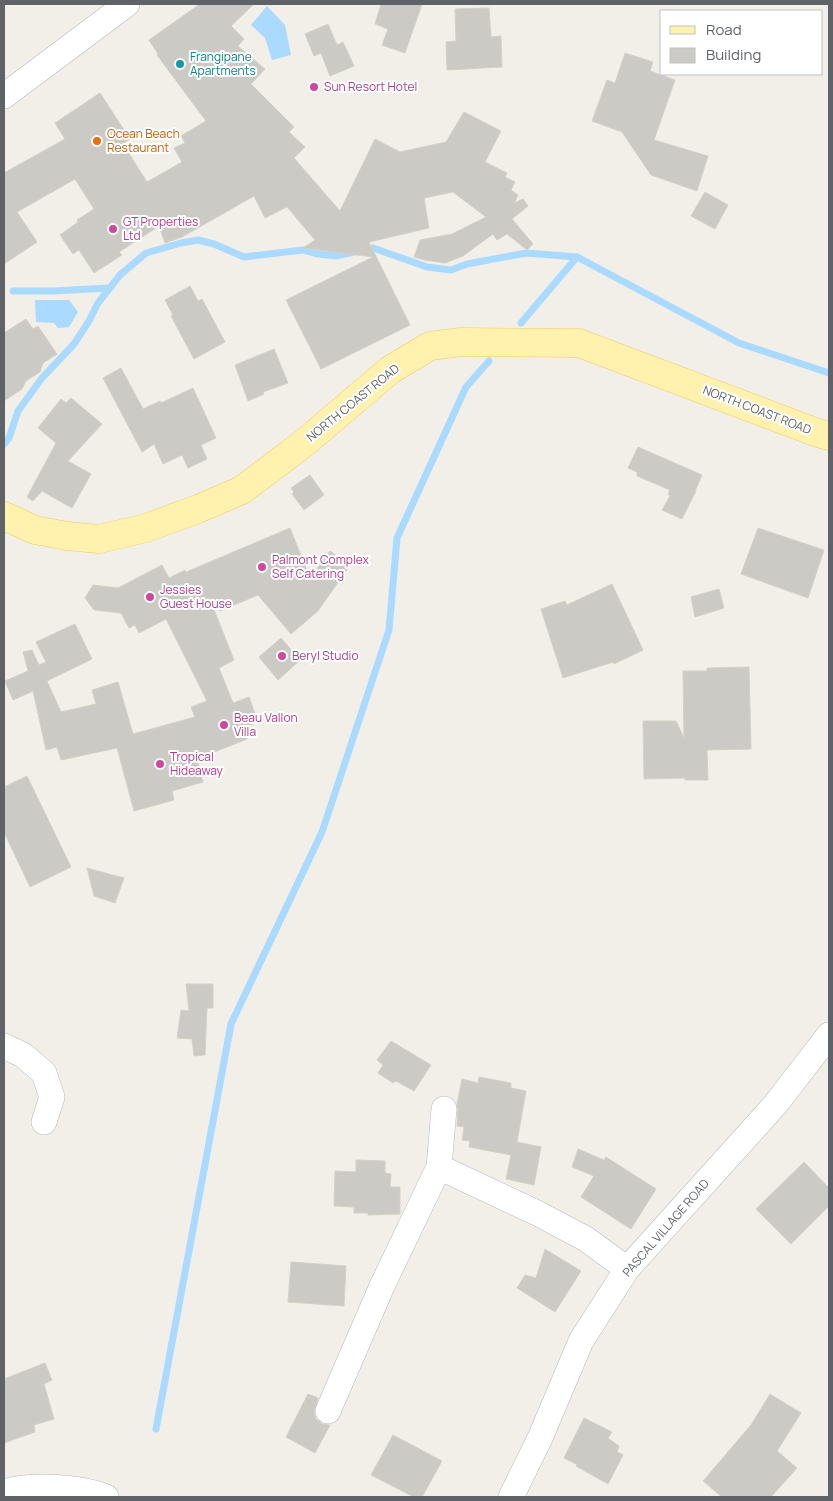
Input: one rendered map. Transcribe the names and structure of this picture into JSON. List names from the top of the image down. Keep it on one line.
{"streets":{"main road":["NORTH COAST ROAD"],"street":["PASCAL VILLAGE ROAD"]},"places":["Frangipane Apartments","Sun Resort Hotel","Ocean Beach Restaurant","GT Properties Ltd","Palmont Complex Self Catering","Jessies Guest House","Beryl Studio","Beau Vallon Villa","Tropical Hideaway"],"legend":["Road","Building"]}
